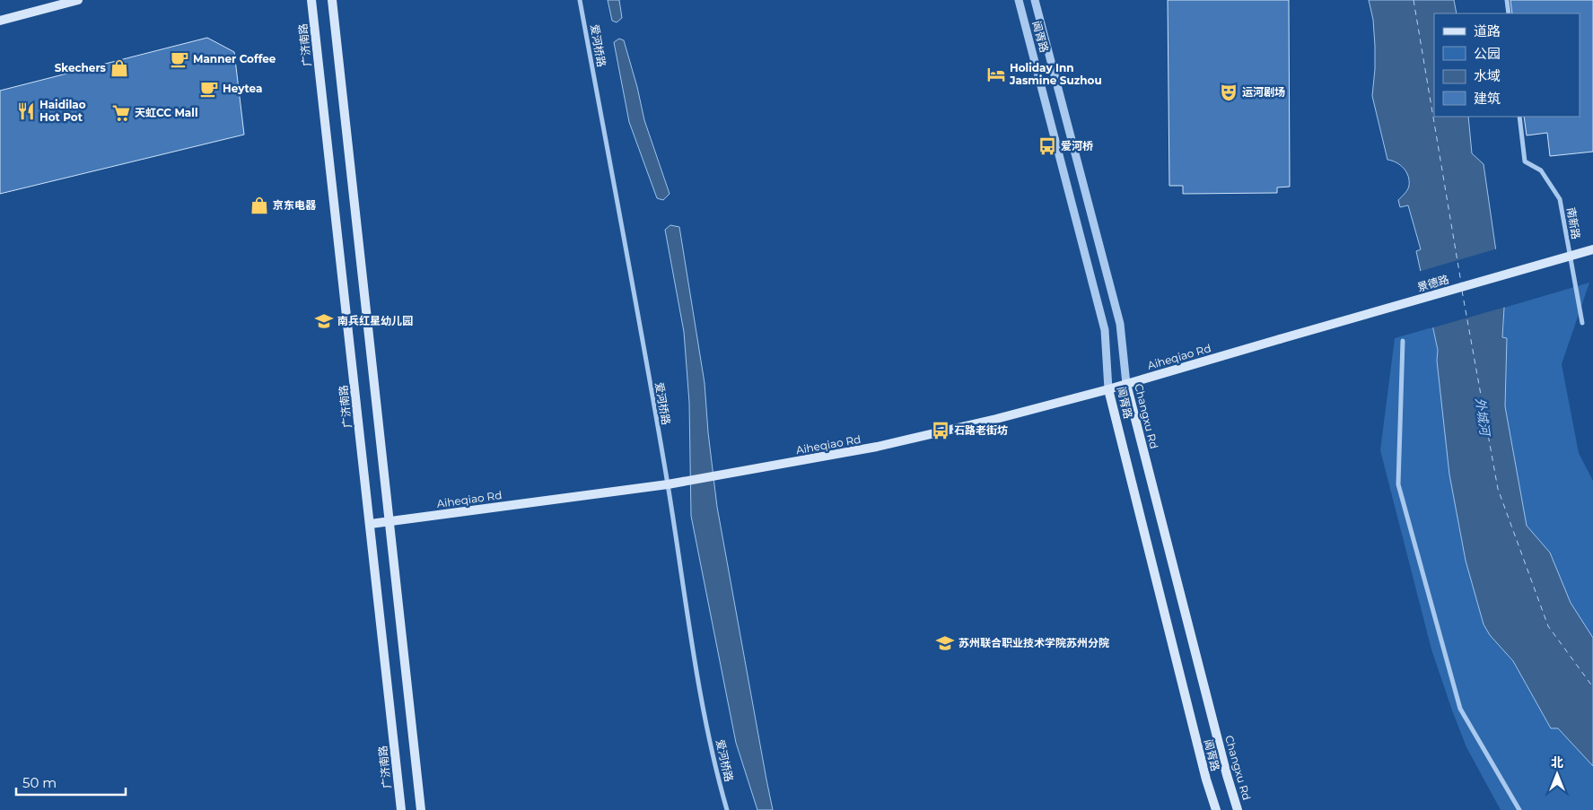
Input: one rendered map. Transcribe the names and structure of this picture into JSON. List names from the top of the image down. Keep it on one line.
{"streets":{"main road":["阊胥路","广济南路","景德路","Aiheqiao Rd","Changxu Rd"],"street":["爱河桥路","南新路"]},"crossings":[["阊胥路","Aiheqiao Rd"],["广济南路","Aiheqiao Rd"],["爱河桥路","Aiheqiao Rd"],["景德路","Aiheqiao Rd"],["Aiheqiao Rd","Changxu Rd"]],"water":["外城河"],"places":{"cafe":["Manner Coffee","Heytea"],"shop":["Skechers","京东电器"],"hotel":["Holiday Inn Jasmine Suzhou"],"theatre":["运河剧场"],"restaurant":["Haidilao Hot Pot"],"supermarket":["天虹CC Mall"],"bus stop":["爱河桥","石路老街坊"],"school or university":["南兵红星幼儿园","苏州联合职业技术学院苏州分院"]},"legend":["道路","公园","水域","建筑"],"scale_bar":"50 m","north":"top"}
